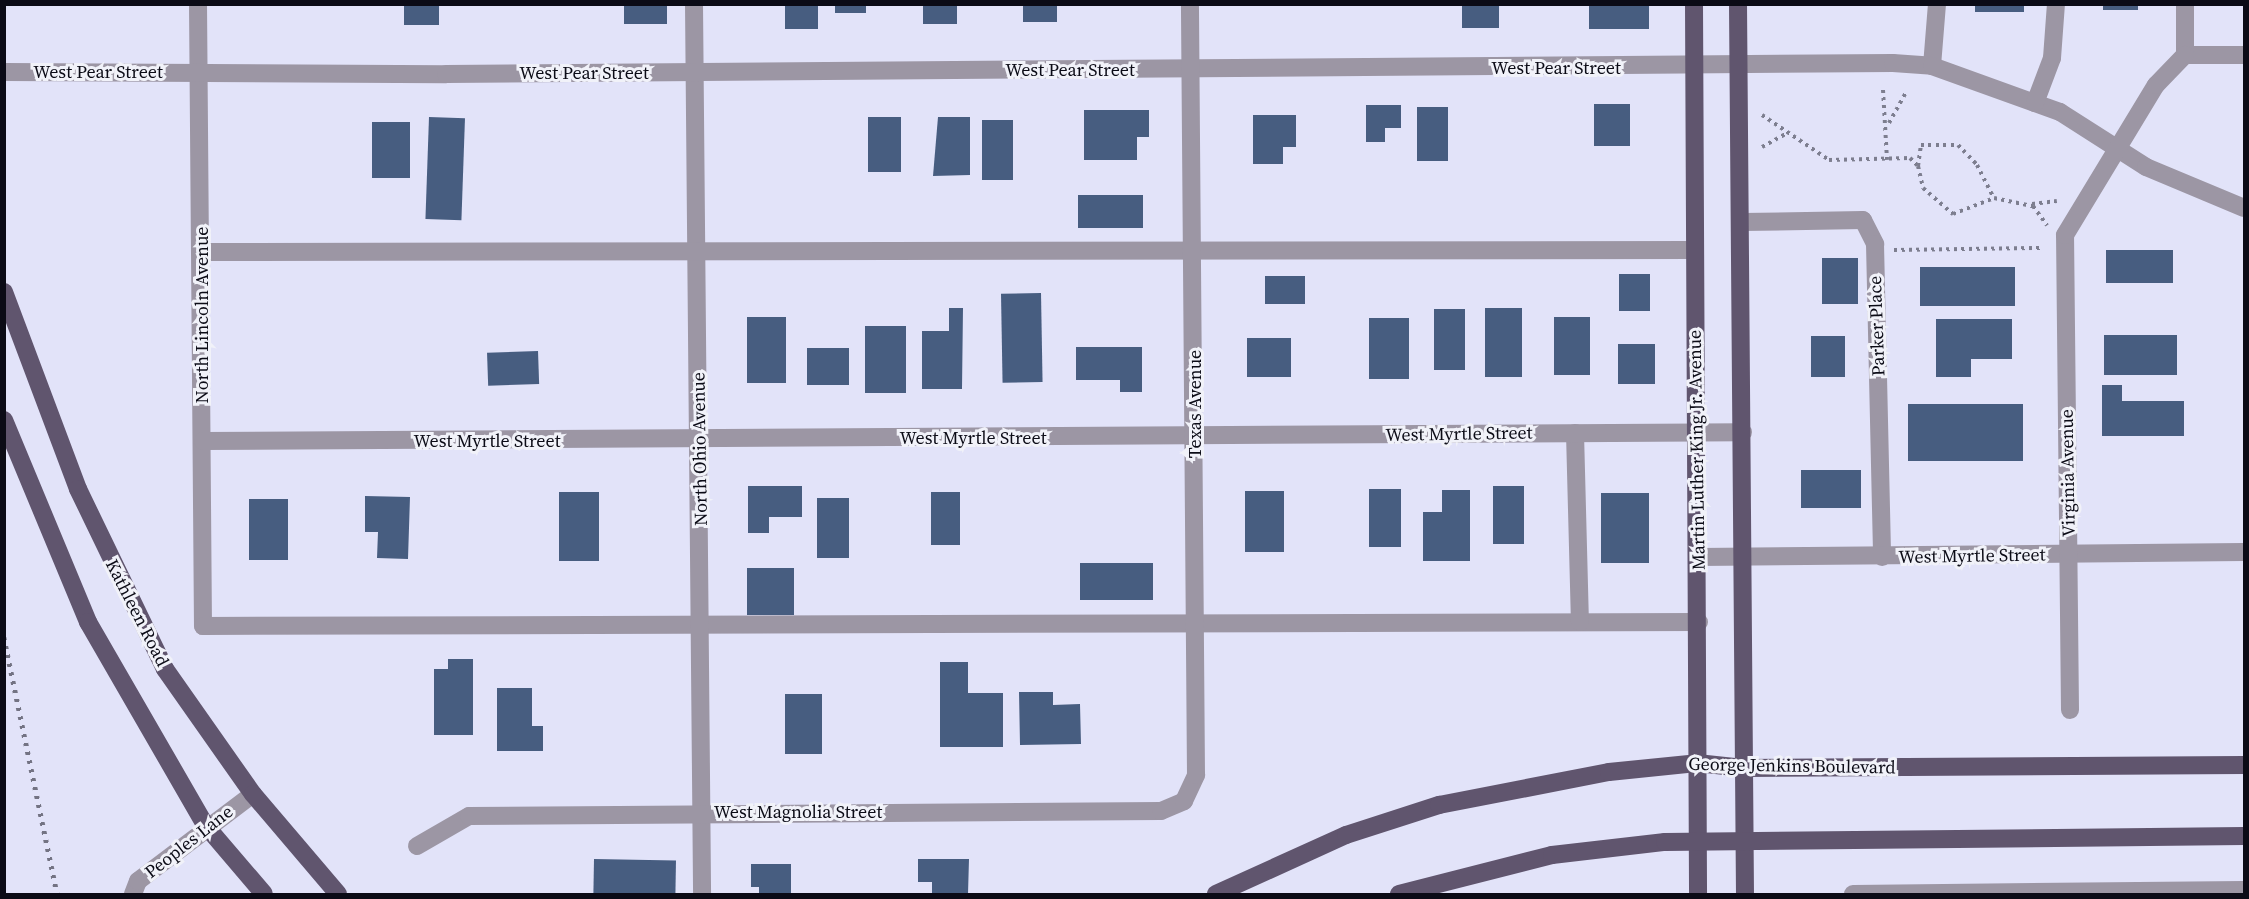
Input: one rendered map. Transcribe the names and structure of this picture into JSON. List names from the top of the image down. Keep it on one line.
{"streets":{"main road":["Martin Luther King Jr. Avenue","Kathleen Road","George Jenkins Boulevard"],"street":["West Pear Street","North Lincoln Avenue","Parker Place","Texas Avenue","West Myrtle Street","North Ohio Avenue","Virginia Avenue","West Magnolia Street","Peoples Lane"]},"crossings":[["West Pear Street","North Lincoln Avenue"],["West Pear Street","Texas Avenue"],["West Pear Street","North Ohio Avenue"],["West Pear Street","Martin Luther King Jr. Avenue"],["West Pear Street","Virginia Avenue"],["North Lincoln Avenue","West Myrtle Street"],["North Lincoln Avenue","North Ohio Avenue"],["Parker Place","West Myrtle Street"],["Texas Avenue","West Myrtle Street"],["Texas Avenue","West Magnolia Street"],["West Myrtle Street","North Ohio Avenue"],["West Myrtle Street","Martin Luther King Jr. Avenue"],["West Myrtle Street","Virginia Avenue"],["North Ohio Avenue","West Magnolia Street"],["Martin Luther King Jr. Avenue","George Jenkins Boulevard"],["Kathleen Road","Peoples Lane"]]}
